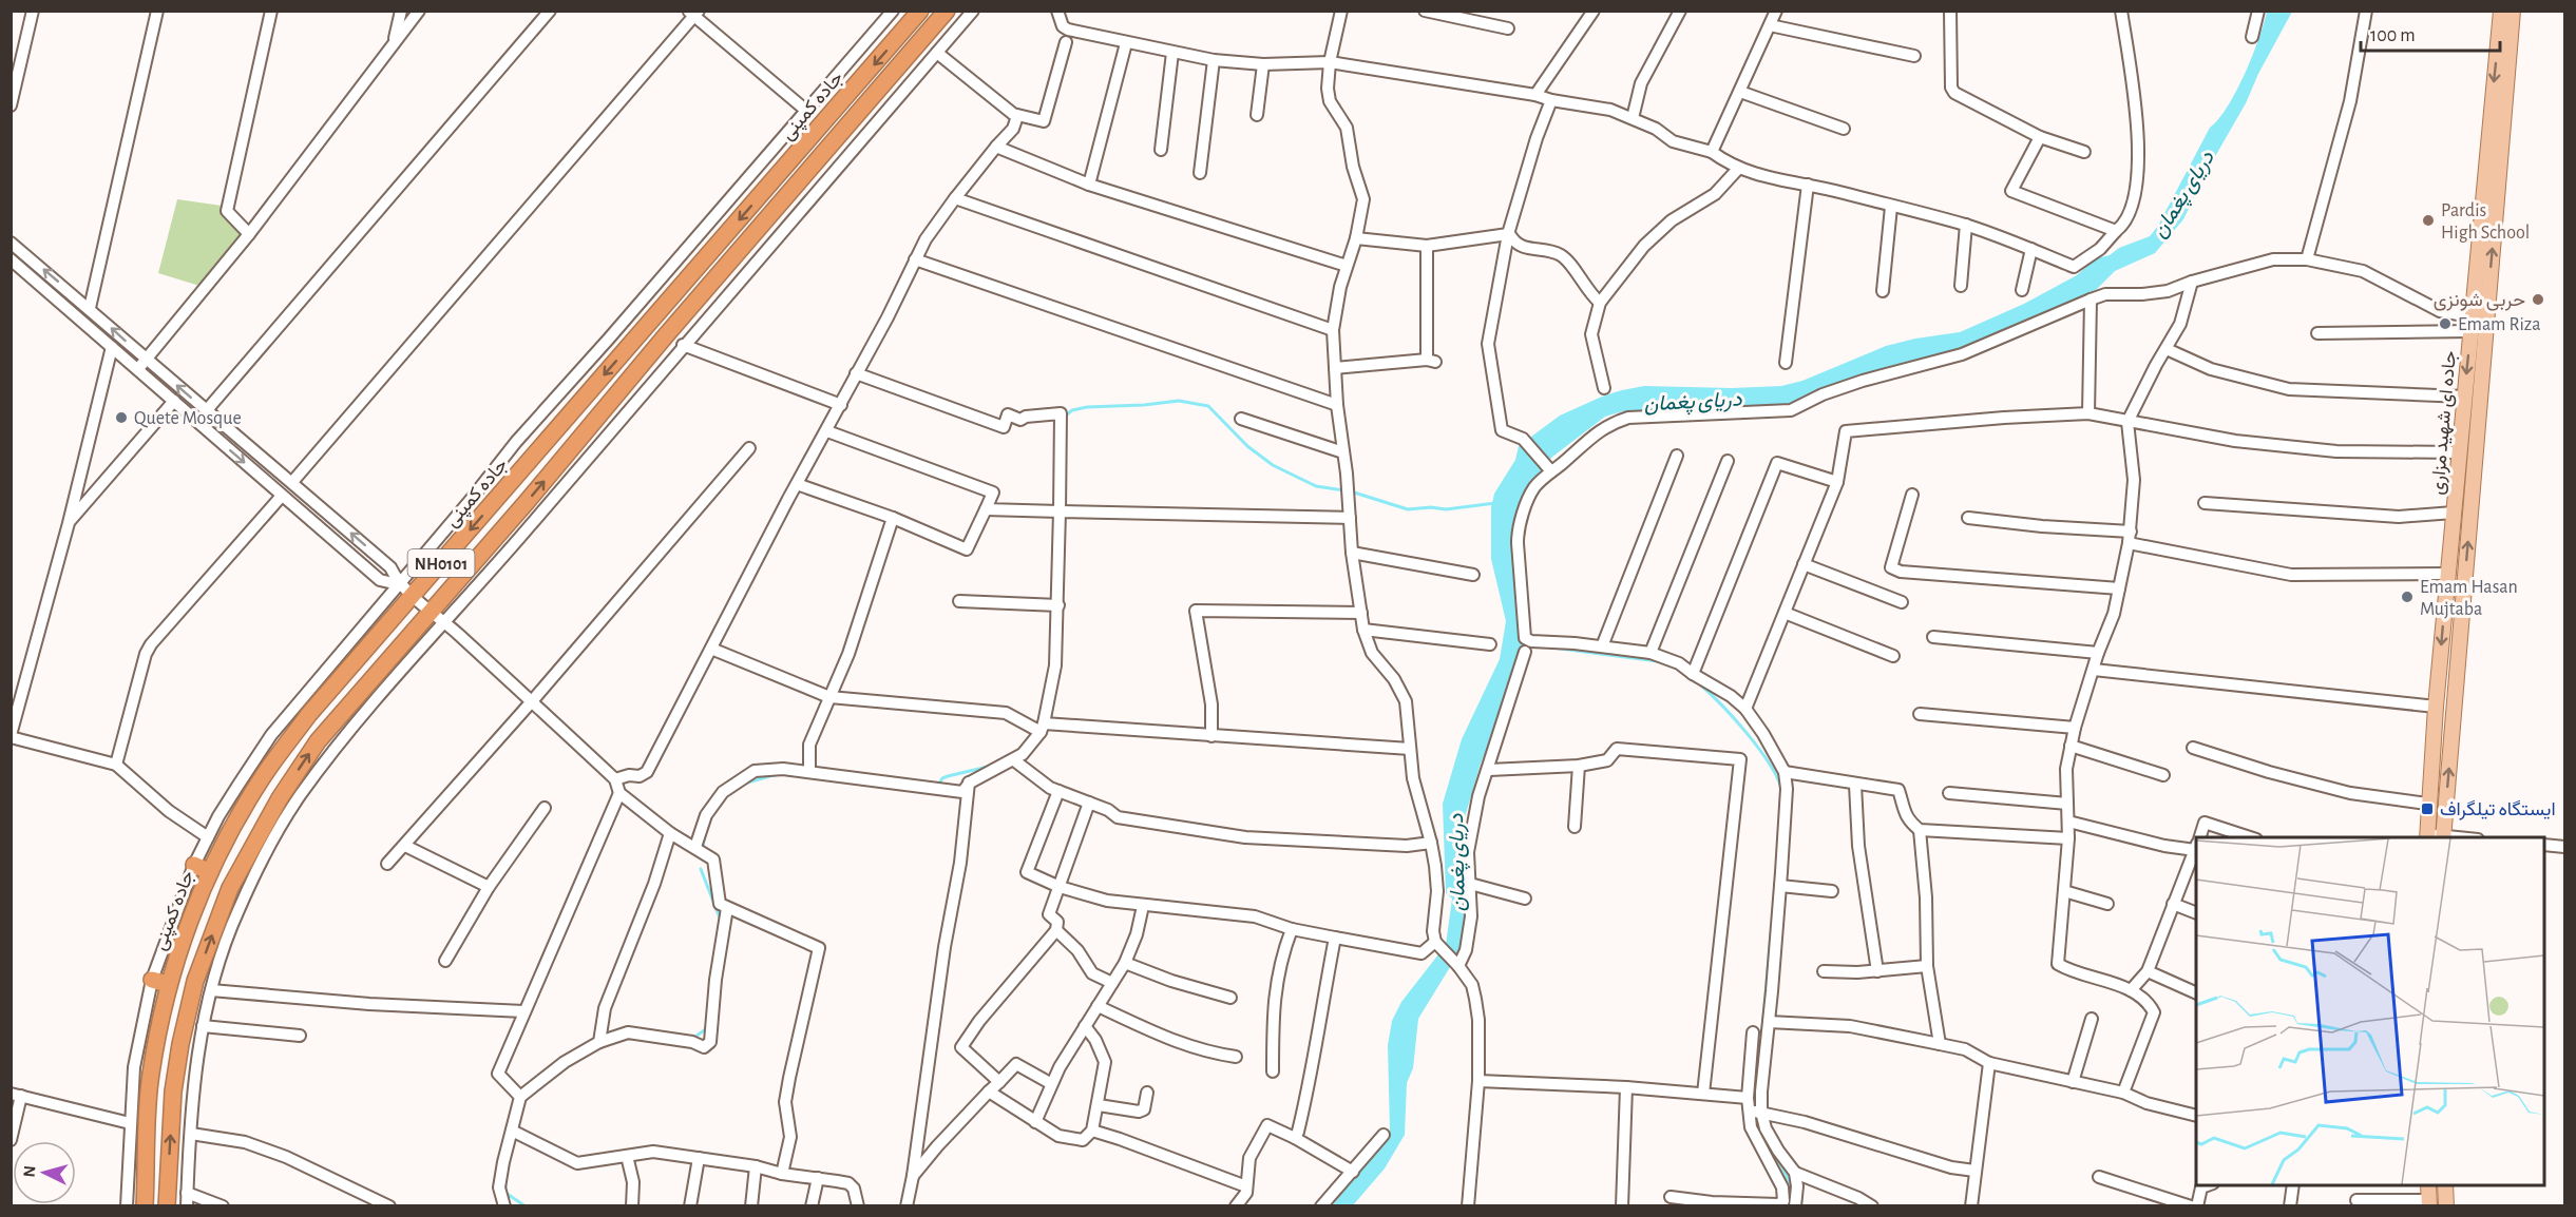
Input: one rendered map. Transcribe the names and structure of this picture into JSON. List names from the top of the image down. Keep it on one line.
{"streets":{"highway":["جاده کمپنی","NH0101"],"main road":["جاده ای شهید مزاری"]},"water":["دریای پغمان"],"places":{"other":["Pardis High School","حربی شونزی","Emam Riza","Quete Mosque","Emam Hasan Mujtaba"],"transit":["ایستگاه تیلگراف"]},"scale_bar":"100 m","north":"left"}
